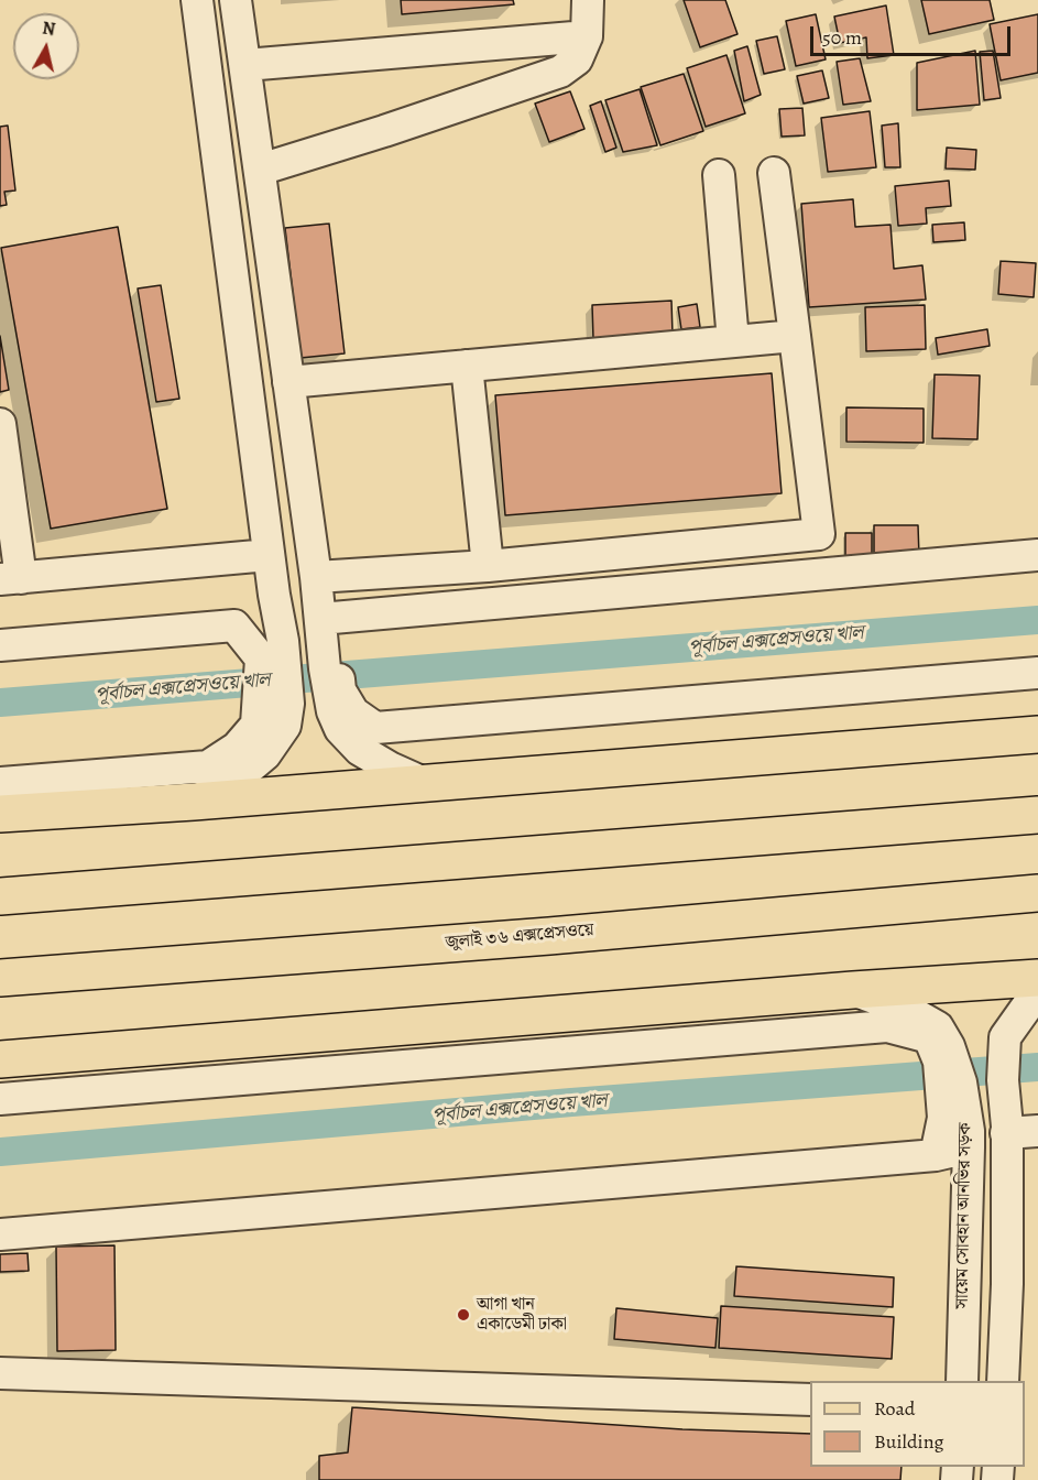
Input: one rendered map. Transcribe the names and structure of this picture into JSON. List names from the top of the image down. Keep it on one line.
{"streets":{"main road":["জুলাই ৩৬ এক্সপ্রেসওয়ে"],"street":["সায়েম সোবহান আনভির সড়ক"]},"water":["পূর্বাচল এক্সপ্রেসওয়ে খাল"],"places":["আগা খান একাডেমী ঢাকা"],"legend":["Road","Building"],"scale_bar":"50 m","north":"top"}
